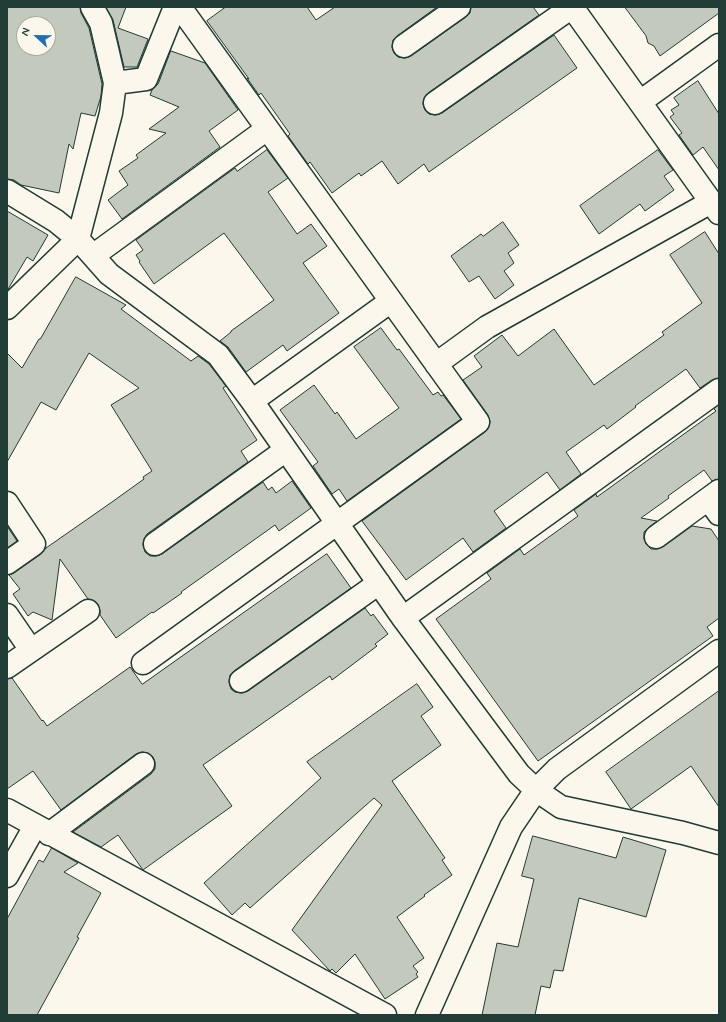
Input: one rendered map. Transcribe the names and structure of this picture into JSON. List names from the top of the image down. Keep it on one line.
{"north":"left"}
